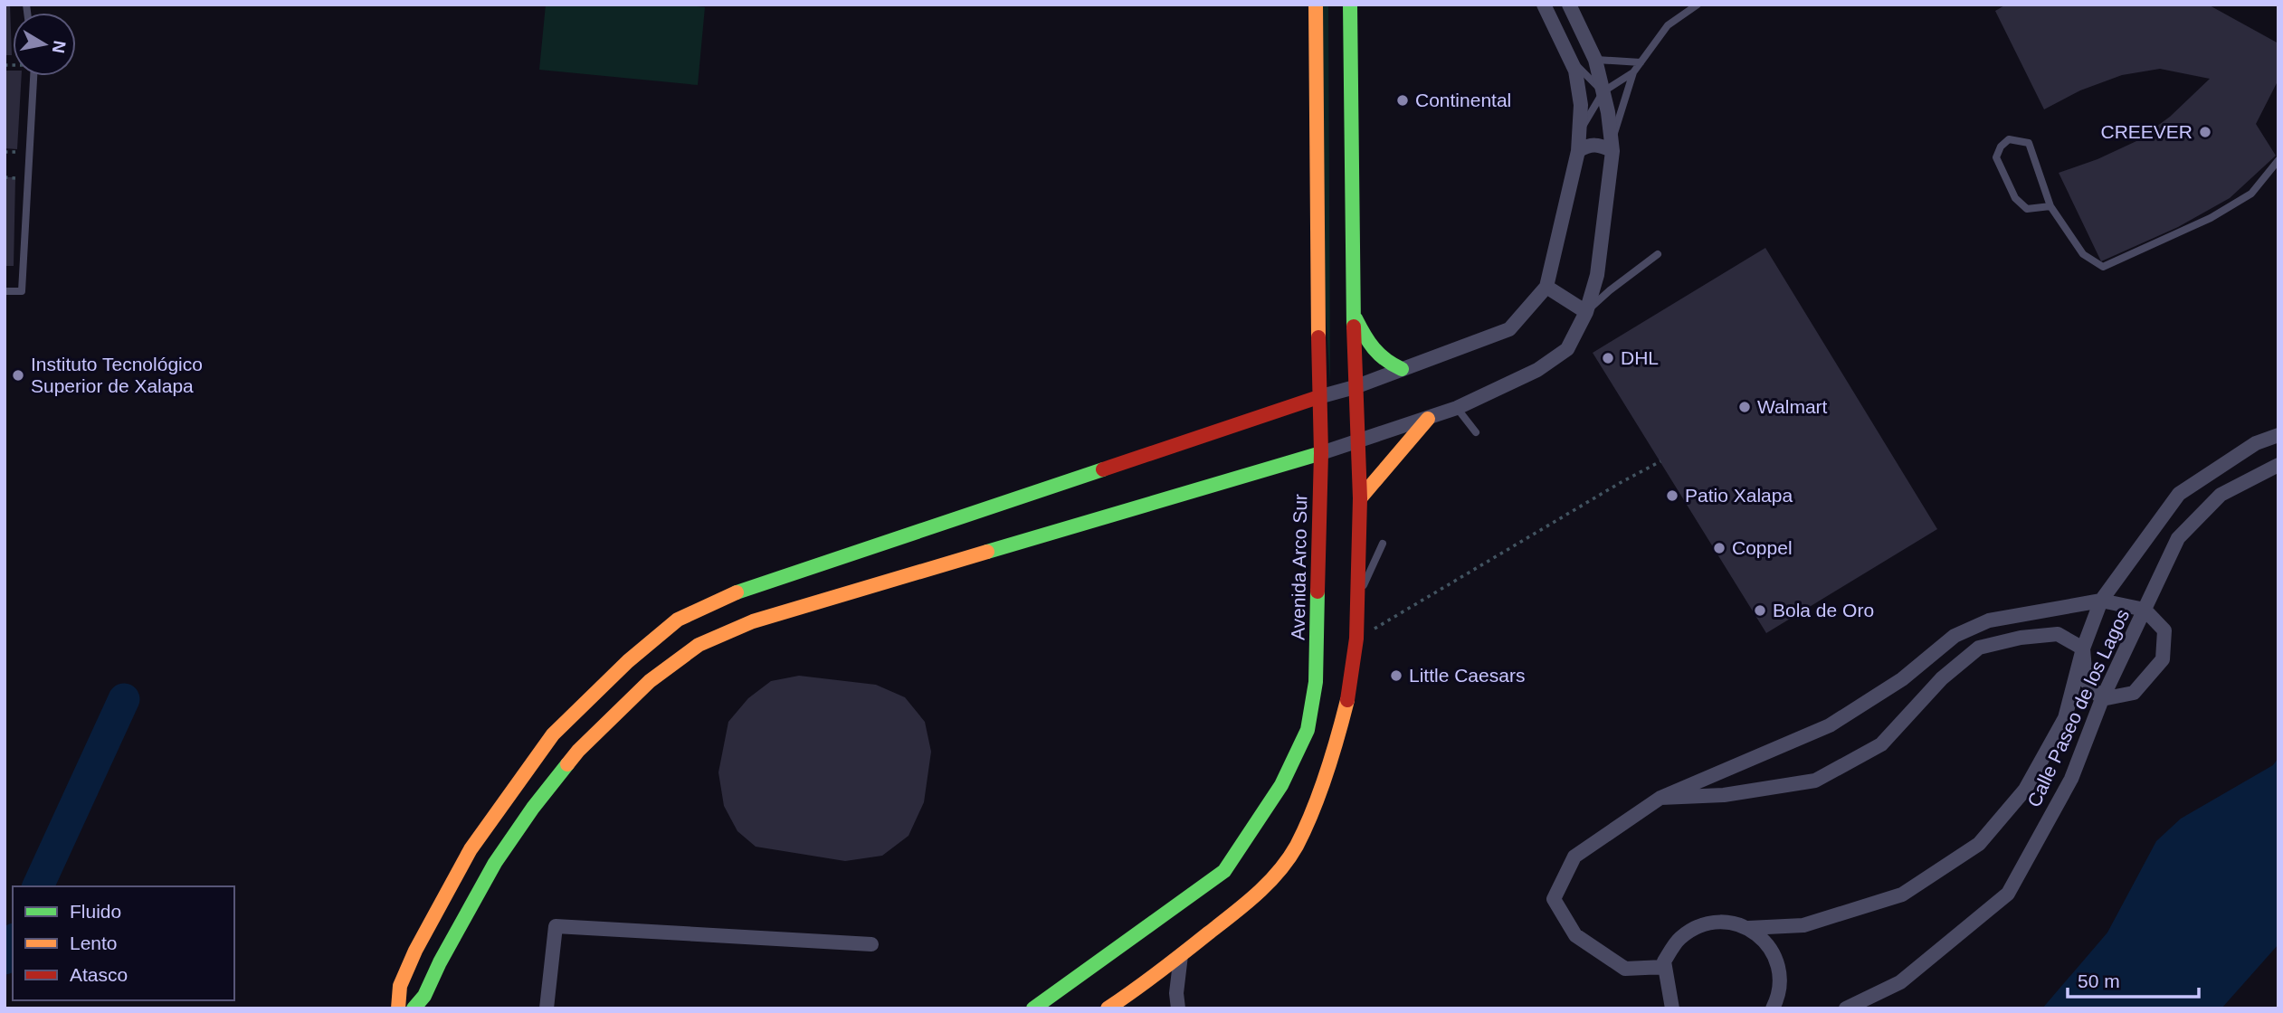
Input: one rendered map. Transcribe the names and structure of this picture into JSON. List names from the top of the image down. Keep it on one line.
{"streets":{"main road":["Avenida Arco Sur"],"street":["Calle Paseo de los Lagos"]},"places":["Continental","CREEVER","DHL","Instituto Tecnológico Superior de Xalapa","Walmart","Patio Xalapa","Coppel","Bola de Oro","Little Caesars"],"legend":["Fluido","Lento","Atasco"],"scale_bar":"50 m","north":"right"}
